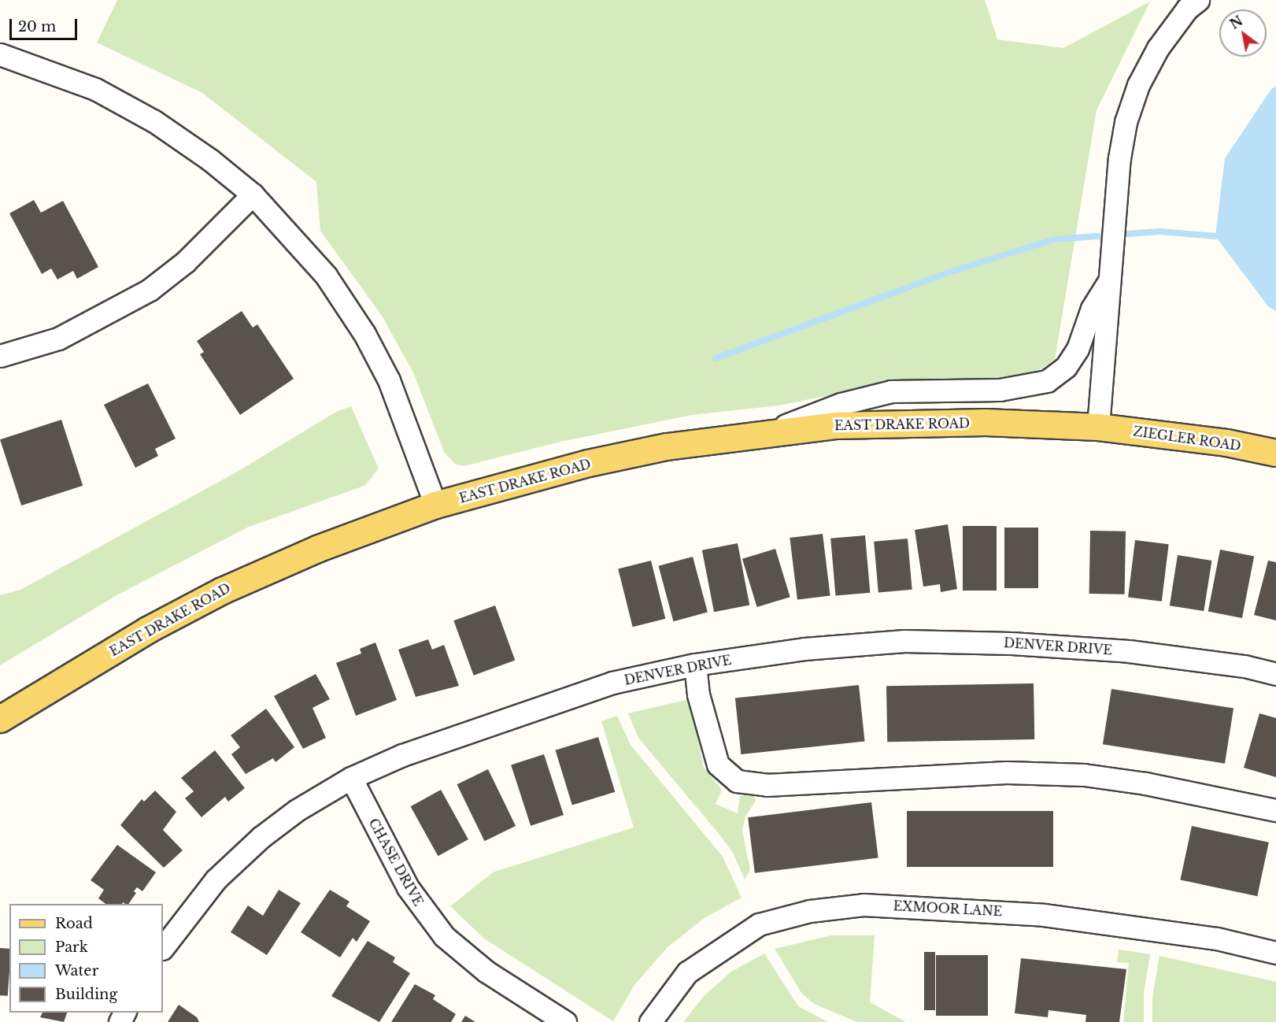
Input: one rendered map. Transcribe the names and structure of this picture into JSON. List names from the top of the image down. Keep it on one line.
{"streets":{"main road":["EAST DRAKE ROAD","ZIEGLER ROAD"],"street":["DENVER DRIVE","CHASE DRIVE","EXMOOR LANE"]},"crossings":[["EAST DRAKE ROAD","ZIEGLER ROAD"],["DENVER DRIVE","CHASE DRIVE"]],"legend":["Road","Park","Water","Building"],"scale_bar":"20 m","north":"top left"}
